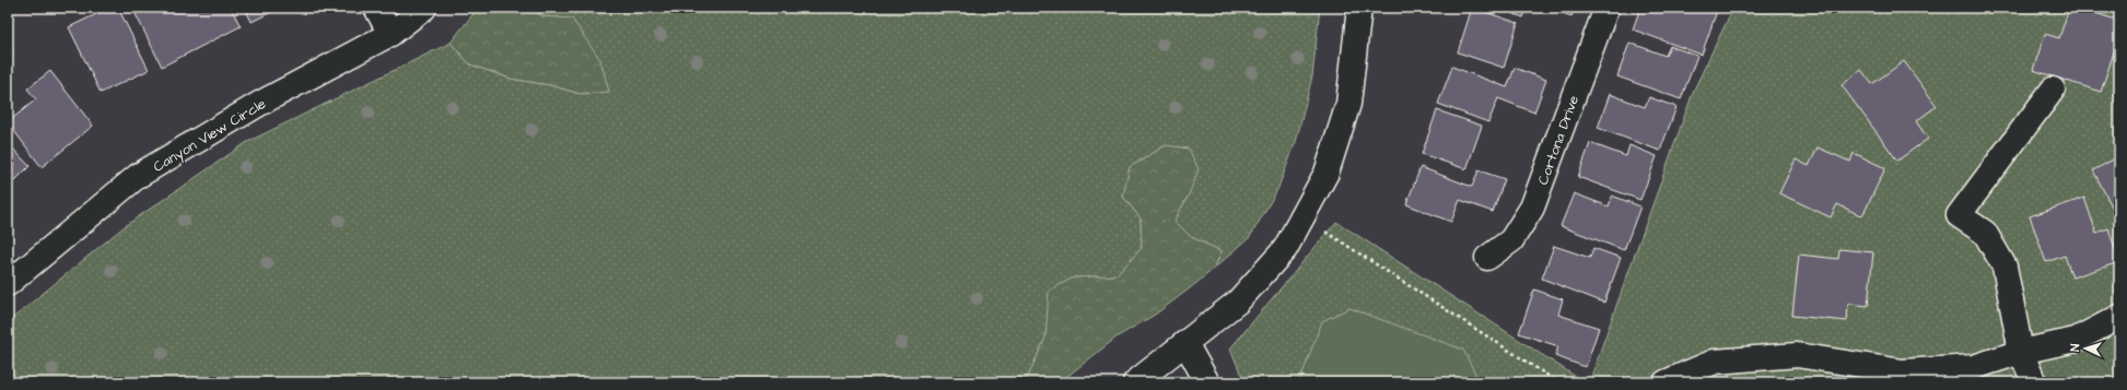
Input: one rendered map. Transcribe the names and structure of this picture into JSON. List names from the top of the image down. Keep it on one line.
{"streets":{"street":["Canyon View Circle","Cortona Drive"]},"north":"left"}
